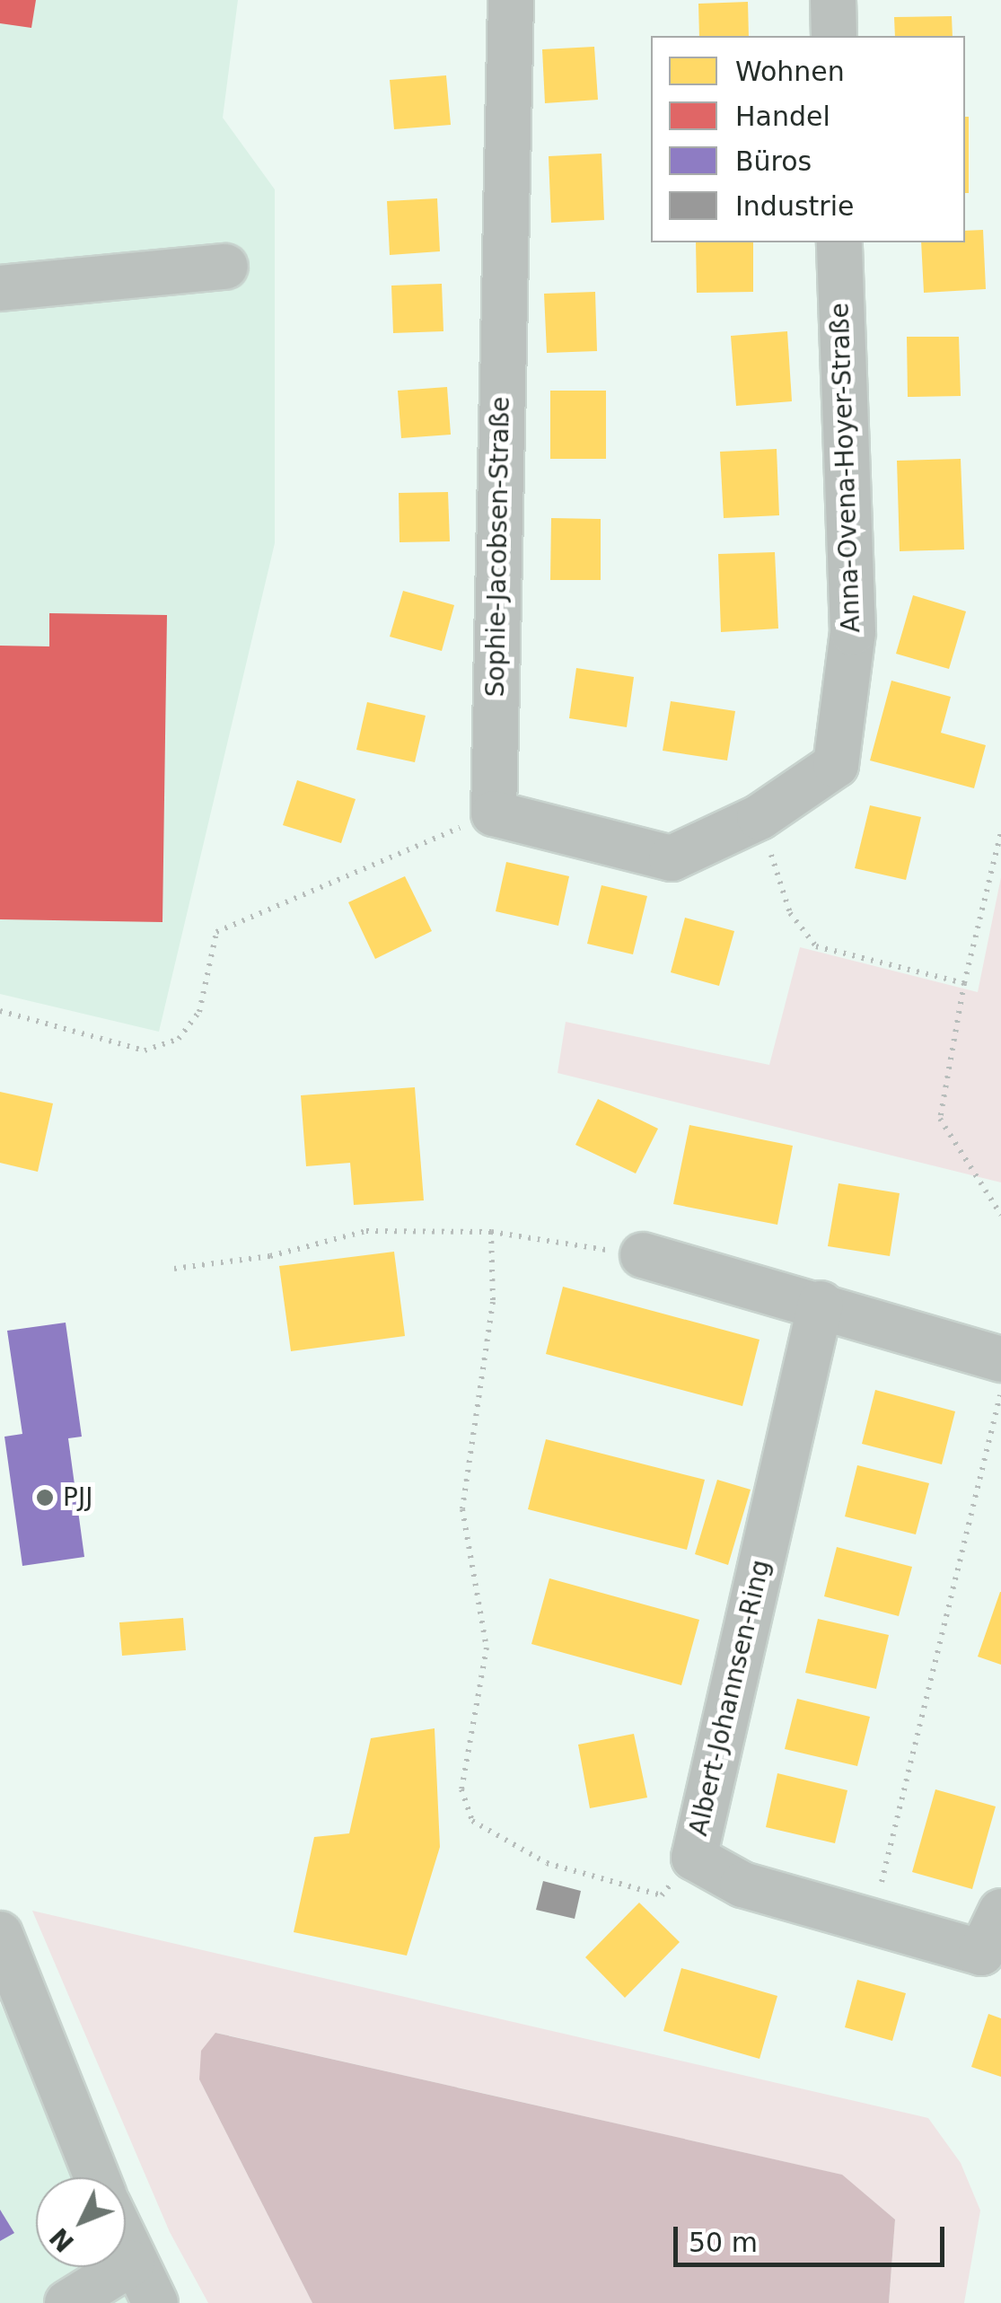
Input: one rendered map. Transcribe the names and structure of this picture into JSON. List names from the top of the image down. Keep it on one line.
{"streets":{"street":["Anna-Ovena-Hoyer-Straße","Sophie-Jacobsen-Straße","Albert-Johannsen-Ring"]},"places":["PJJ"],"legend":["Wohnen","Handel","Büros","Industrie"],"scale_bar":"50 m","north":"bottom left"}
